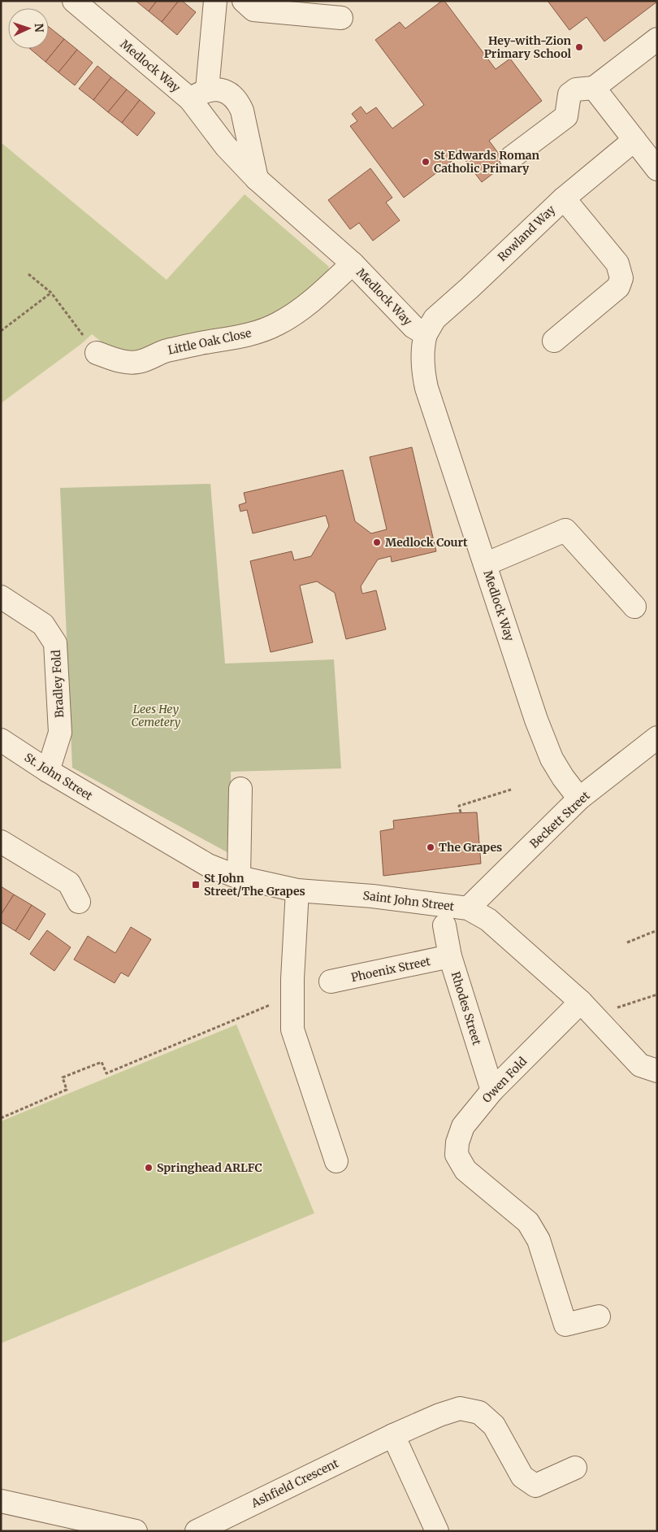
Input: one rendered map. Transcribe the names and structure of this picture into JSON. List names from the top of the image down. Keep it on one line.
{"streets":{"street":["Medlock Way","Rowland Way","Little Oak Close","Bradley Fold","St. John Street","Beckett Street","Saint John Street","Phoenix Street","Rhodes Street","Owen Fold","Ashfield Crescent"]},"crossings":[["Medlock Way","Rowland Way"],["Medlock Way","Little Oak Close"],["Medlock Way","Beckett Street"],["Bradley Fold","St. John Street"],["St. John Street","Saint John Street"],["Beckett Street","Saint John Street"],["Saint John Street","Owen Fold"],["Phoenix Street","Rhodes Street"],["Rhodes Street","Owen Fold"]],"parks":["Lees Hey Cemetery"],"places":{"other":["Hey-with-Zion Primary School","St Edwards Roman Catholic Primary","Medlock Court","The Grapes","Springhead ARLFC"],"transit":["St John Street/The Grapes"]},"north":"right"}
